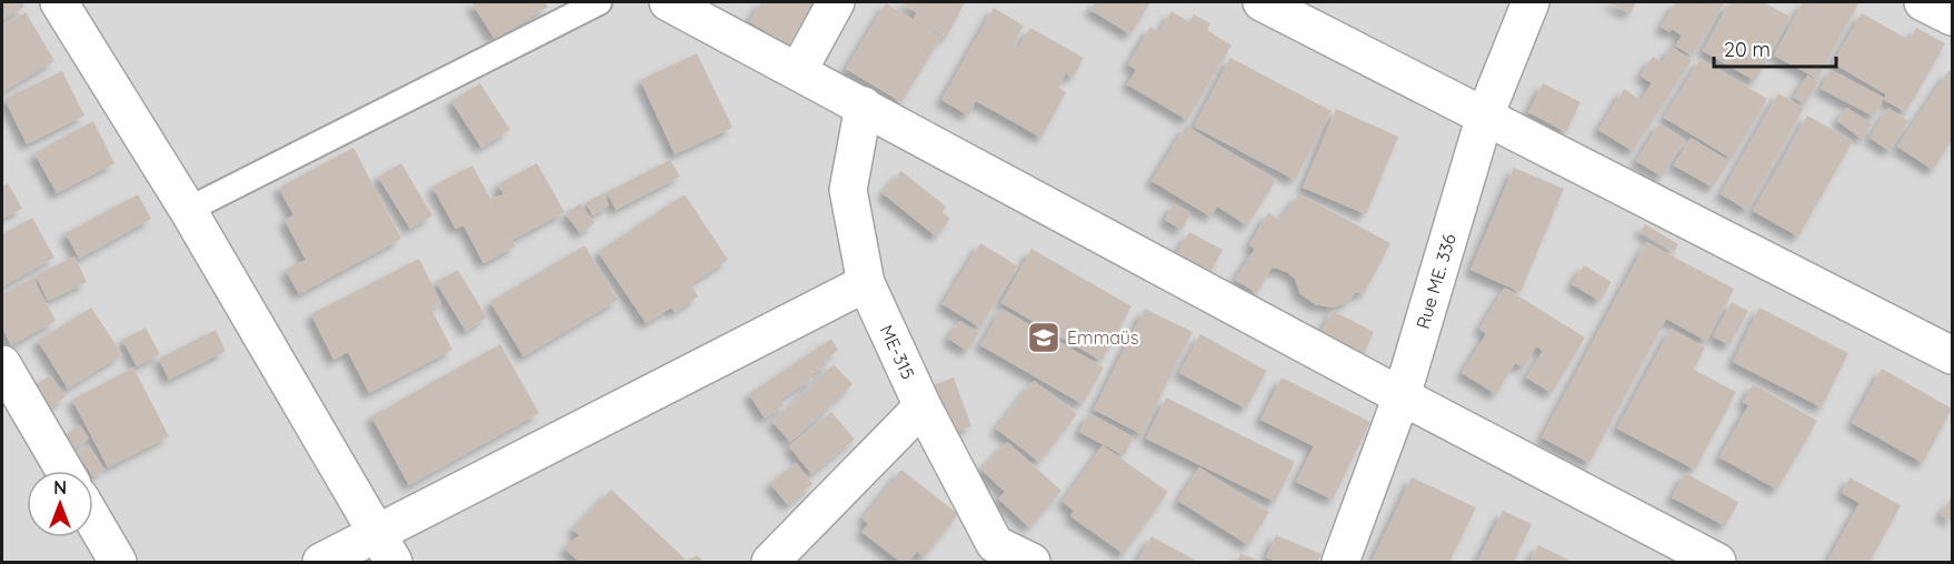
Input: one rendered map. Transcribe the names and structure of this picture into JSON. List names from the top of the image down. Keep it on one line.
{"streets":{"street":["Rue ME. 336","ME-315"]},"places":{"school or university":["Emmaüs"]},"scale_bar":"20 m","north":"top"}
